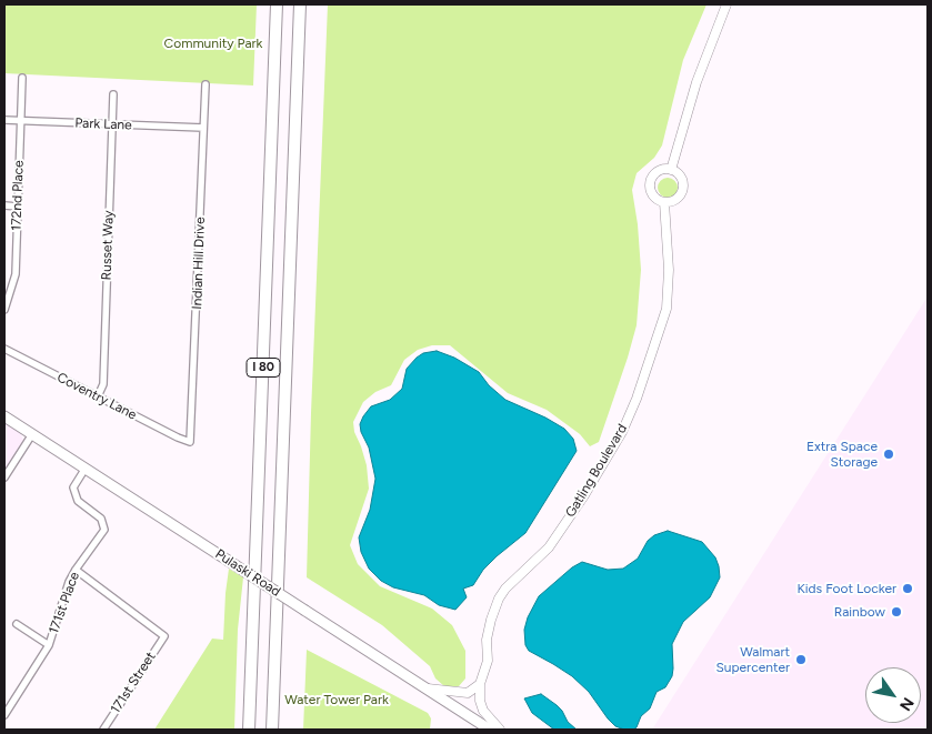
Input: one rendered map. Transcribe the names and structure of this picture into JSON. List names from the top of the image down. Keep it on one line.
{"streets":{"highway":["I 80"],"main road":["Pulaski Road"],"street":["Park Lane","172nd Place","Russet Way","Indian Hill Drive","Coventry Lane","Gatling Boulevard","171st Place","171st Street"]},"crossings":[["Park Lane","172nd Place"],["Park Lane","Russet Way"],["Park Lane","Indian Hill Drive"],["Russet Way","Coventry Lane"],["Indian Hill Drive","Coventry Lane"],["Pulaski Road","171st Place"],["171st Place","171st Street"]],"parks":["Community Park","Water Tower Park"],"places":["Extra Space Storage","Kids Foot Locker","Rainbow","Walmart Supercenter"],"north":"bottom right"}
